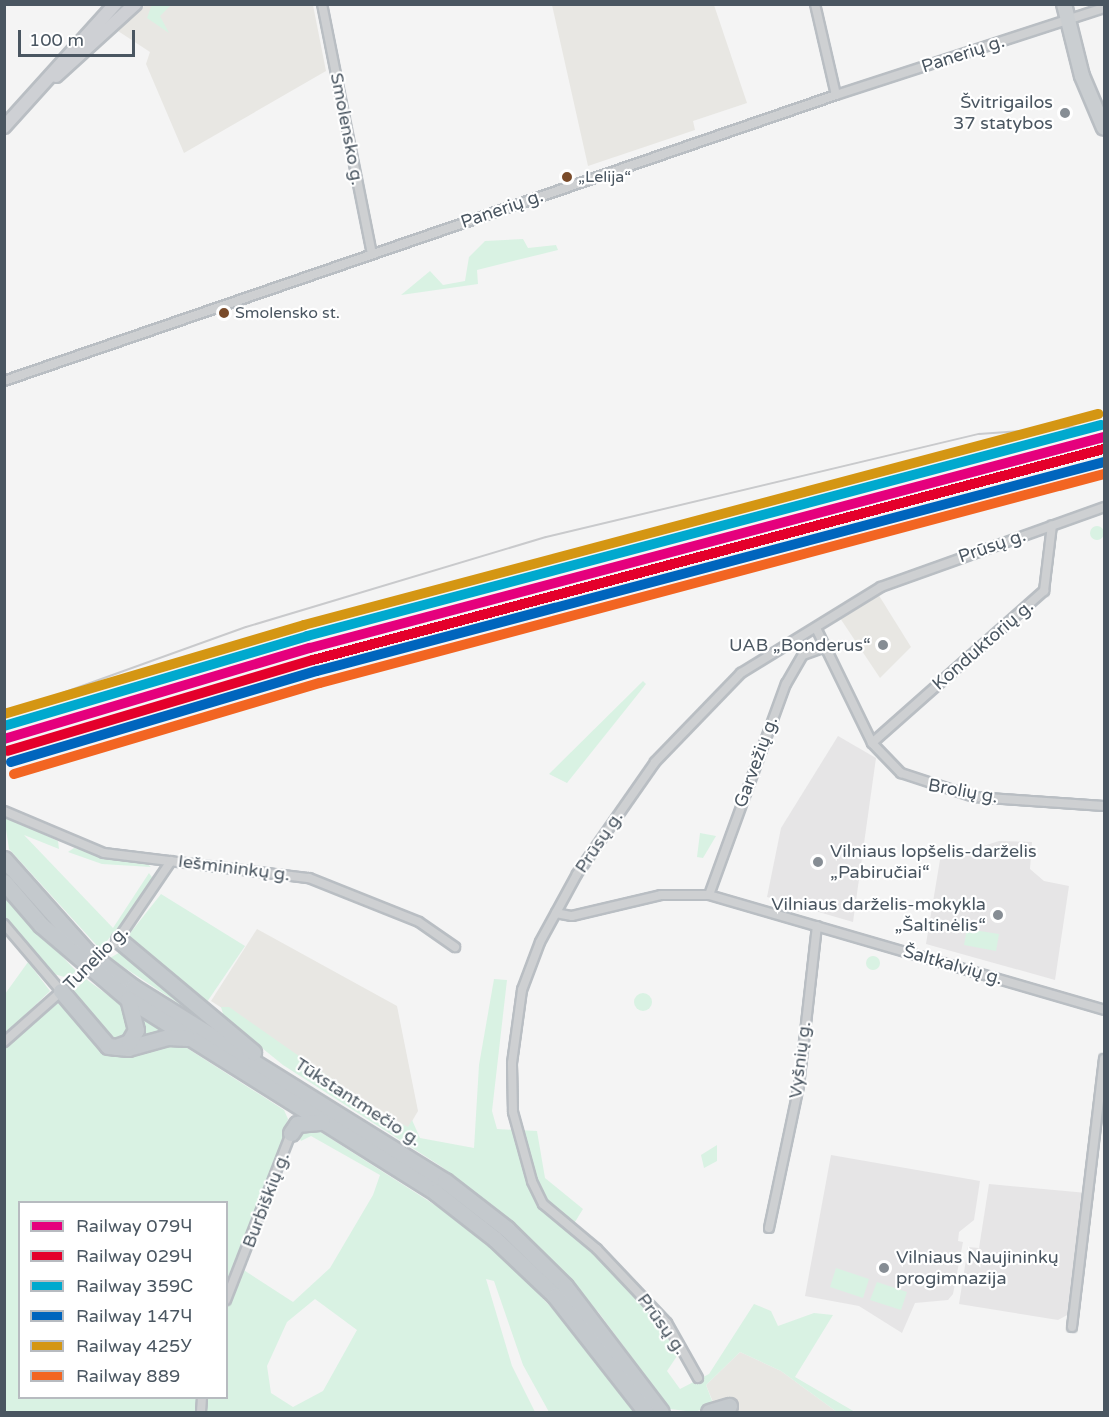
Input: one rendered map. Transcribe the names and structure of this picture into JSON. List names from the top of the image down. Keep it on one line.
{"streets":{"highway":["Tūkstantmečio g."],"street":["Panerių g.","Smolensko g.","Prūsų g.","Konduktorių g.","Garvežių g.","Brolių g.","Iešmininkų g.","Tunelio g.","Šaltkalvių g.","Vyšnių g.","Burbiškių g."]},"crossings":[["Panerių g.","Smolensko g."],["Prūsų g.","Konduktorių g."],["Prūsų g.","Brolių g."],["Prūsų g.","Šaltkalvių g."],["Konduktorių g.","Brolių g."],["Garvežių g.","Šaltkalvių g."],["Iešmininkų g.","Tunelio g."],["Šaltkalvių g.","Vyšnių g."]],"places":["Švitrigailos 37 statybos","„Lelija“","Smolensko st.","UAB „Bonderus“","Vilniaus lopšelis-darželis „Pabiručiai“","Vilniaus darželis-mokykla „Šaltinėlis“","Vilniaus Naujininkų progimnazija"],"lines":["rail line 425У","rail line 359С","rail line 079Ч","rail line 029Ч","rail line 147Ч","rail line 889"],"legend":["Railway 079Ч","Railway 029Ч","Railway 359С","Railway 147Ч","Railway 425У","Railway 889"],"scale_bar":"100 m"}
